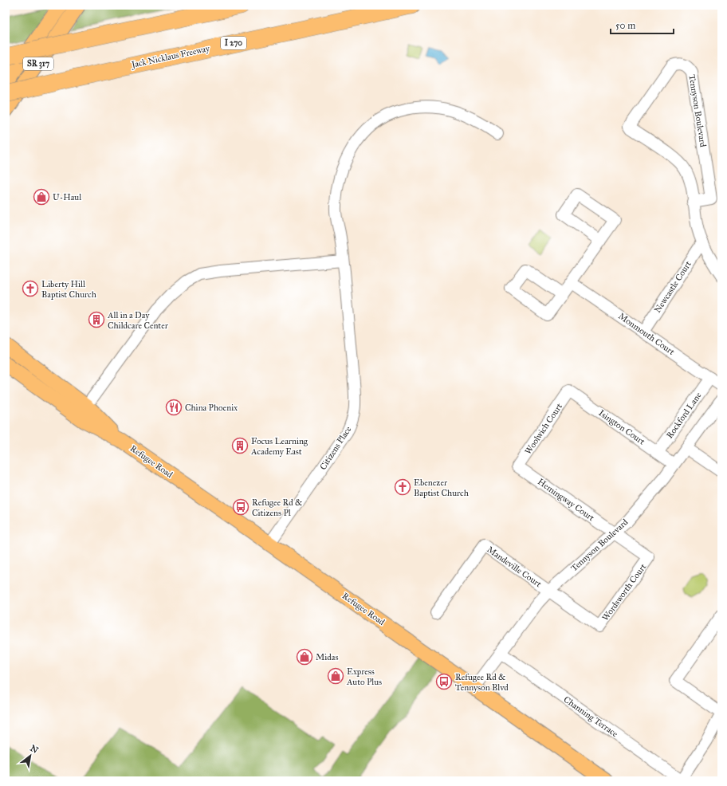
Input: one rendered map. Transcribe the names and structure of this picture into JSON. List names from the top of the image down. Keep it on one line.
{"streets":{"highway":["I 270","Jack Nicklaus Freeway"],"main road":["SR 317","Refugee Road"],"street":["Tennyson Boulevard","Newcastle Court","Monmouth Court","Rockford Lane","Isington Court","Woolwich Court","Citizens Place","Hemingway Court","Mandeville Court","Wordsworth Court","Channing Terrace"]},"crossings":[["Tennyson Boulevard","Newcastle Court"],["Tennyson Boulevard","Isington Court"],["Tennyson Boulevard","Refugee Road"],["Tennyson Boulevard","Hemingway Court"],["Tennyson Boulevard","Mandeville Court"],["Tennyson Boulevard","Wordsworth Court"],["Tennyson Boulevard","Channing Terrace"],["Newcastle Court","Monmouth Court"],["Monmouth Court","Rockford Lane"],["Rockford Lane","Isington Court"],["Isington Court","Woolwich Court"],["Woolwich Court","Hemingway Court"],["Citizens Place","Refugee Road"],["Hemingway Court","Wordsworth Court"],["Mandeville Court","Wordsworth Court"]],"places":{"shop":["U-Haul","Midas","Express Auto Plus"],"church":["Liberty Hill Baptist Church","Ebenezer Baptist Church"],"building":["All in a Day Childcare Center","Focus Learning Academy East"],"restaurant":["China Phoenix"],"bus stop":["Refugee Rd & Citizens Pl","Refugee Rd & Tennyson Blvd"]},"scale_bar":"50 m","north":"top right"}
